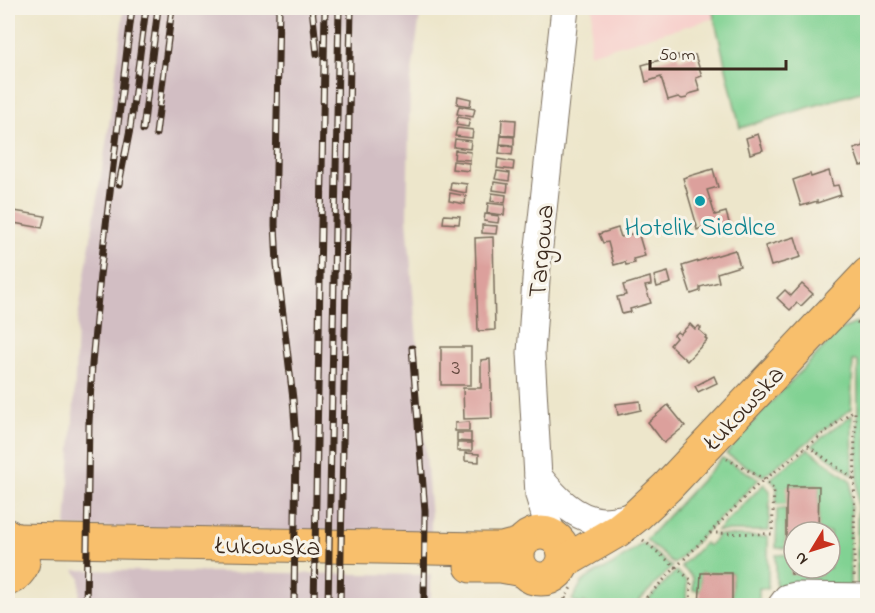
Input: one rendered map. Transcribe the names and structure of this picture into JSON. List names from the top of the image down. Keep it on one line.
{"streets":{"main road":["Łukowska"],"street":["Targowa"]},"crossings":[["Targowa","Łukowska"]],"places":["Hotelik Siedlce"],"house_numbers":["3"],"scale_bar":"50 m","north":"bottom left"}
